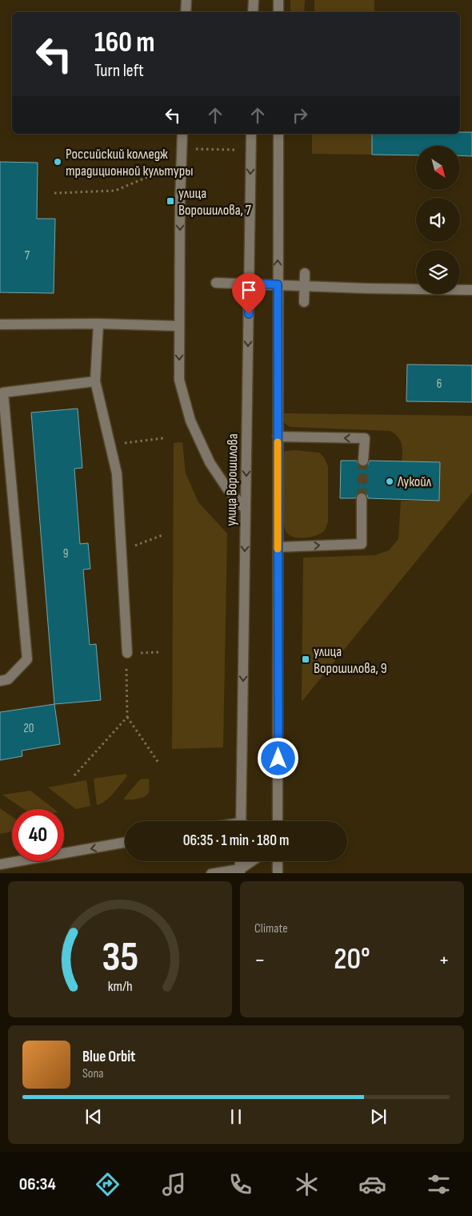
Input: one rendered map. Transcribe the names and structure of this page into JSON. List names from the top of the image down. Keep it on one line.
{"streets":{"street":["улица Ворошилова"]},"places":{"other":["Российский колледж традиционной культуры","Лукойл"],"transit":["улица Ворошилова, 7","улица Ворошилова, 9"]},"house_numbers":["7","6","9","20"],"north":"bottom right","page":{"turn":["160 m","Turn left"],"limit":"40","trip":"06:35 · 1 min · 180 m","tile":"Climate","heat":["−","20°","+"],"song":["Blue Orbit","Sona"],"tabs":"06:34","gauge":["35","km/h"]}}
